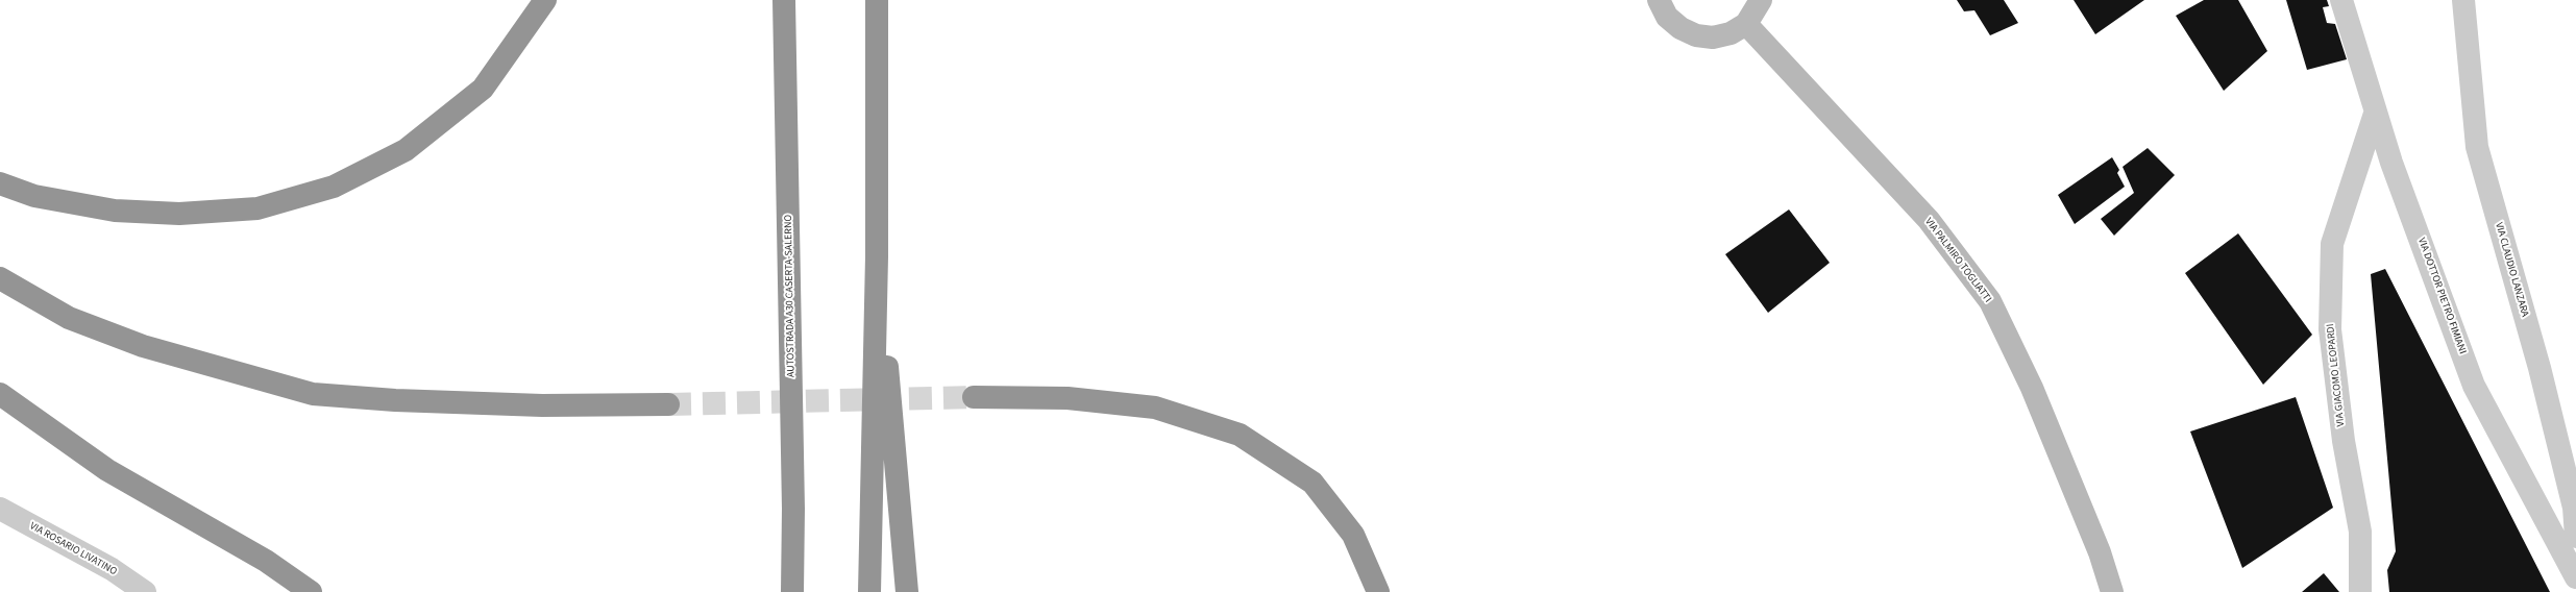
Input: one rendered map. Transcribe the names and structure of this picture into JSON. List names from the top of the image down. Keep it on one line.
{"streets":{"highway":["AUTOSTRADA A30 CASERTA-SALERNO"],"main road":["VIA PALMIRO TOGLIATTI"],"street":["VIA CLAUDIO LANZARA","VIA DOTTOR PIETRO FIMIANI","VIA GIACOMO LEOPARDI","VIA ROSARIO LIVATINO"]},"crossings":[["VIA DOTTOR PIETRO FIMIANI","VIA GIACOMO LEOPARDI"]]}
